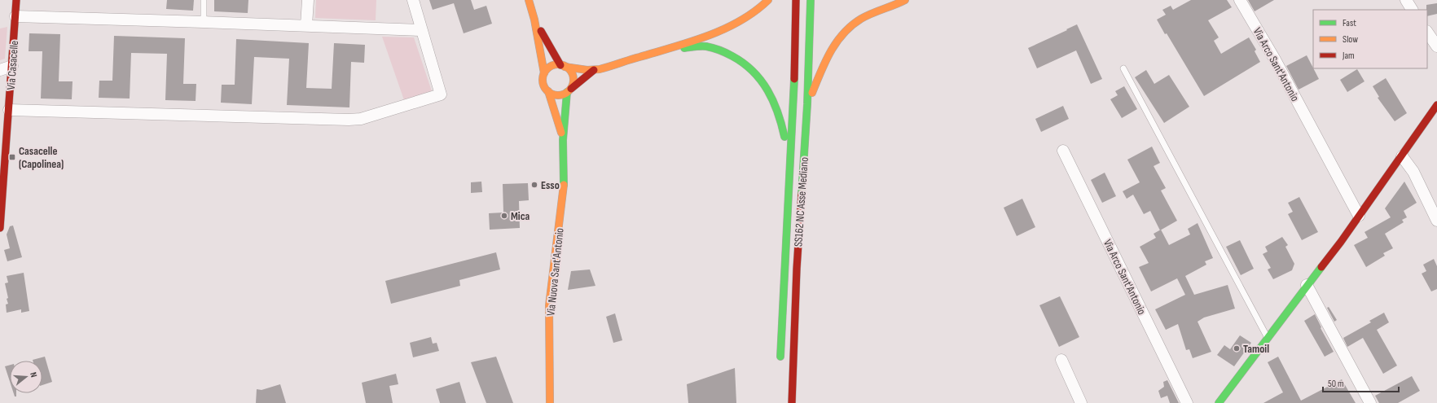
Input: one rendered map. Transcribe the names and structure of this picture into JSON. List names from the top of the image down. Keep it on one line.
{"streets":{"main road":["Via Casacelle","SS162 NC Asse Mediano","Via Nuova Sant'Antonio"],"street":["Via Arco Sant'Antonio"]},"places":{"transit":["Casacelle (Capolinea)"],"other":["Esso","Mica","Tamoil"]},"legend":["Fast","Slow","Jam"],"scale_bar":"50 m","north":"right"}
